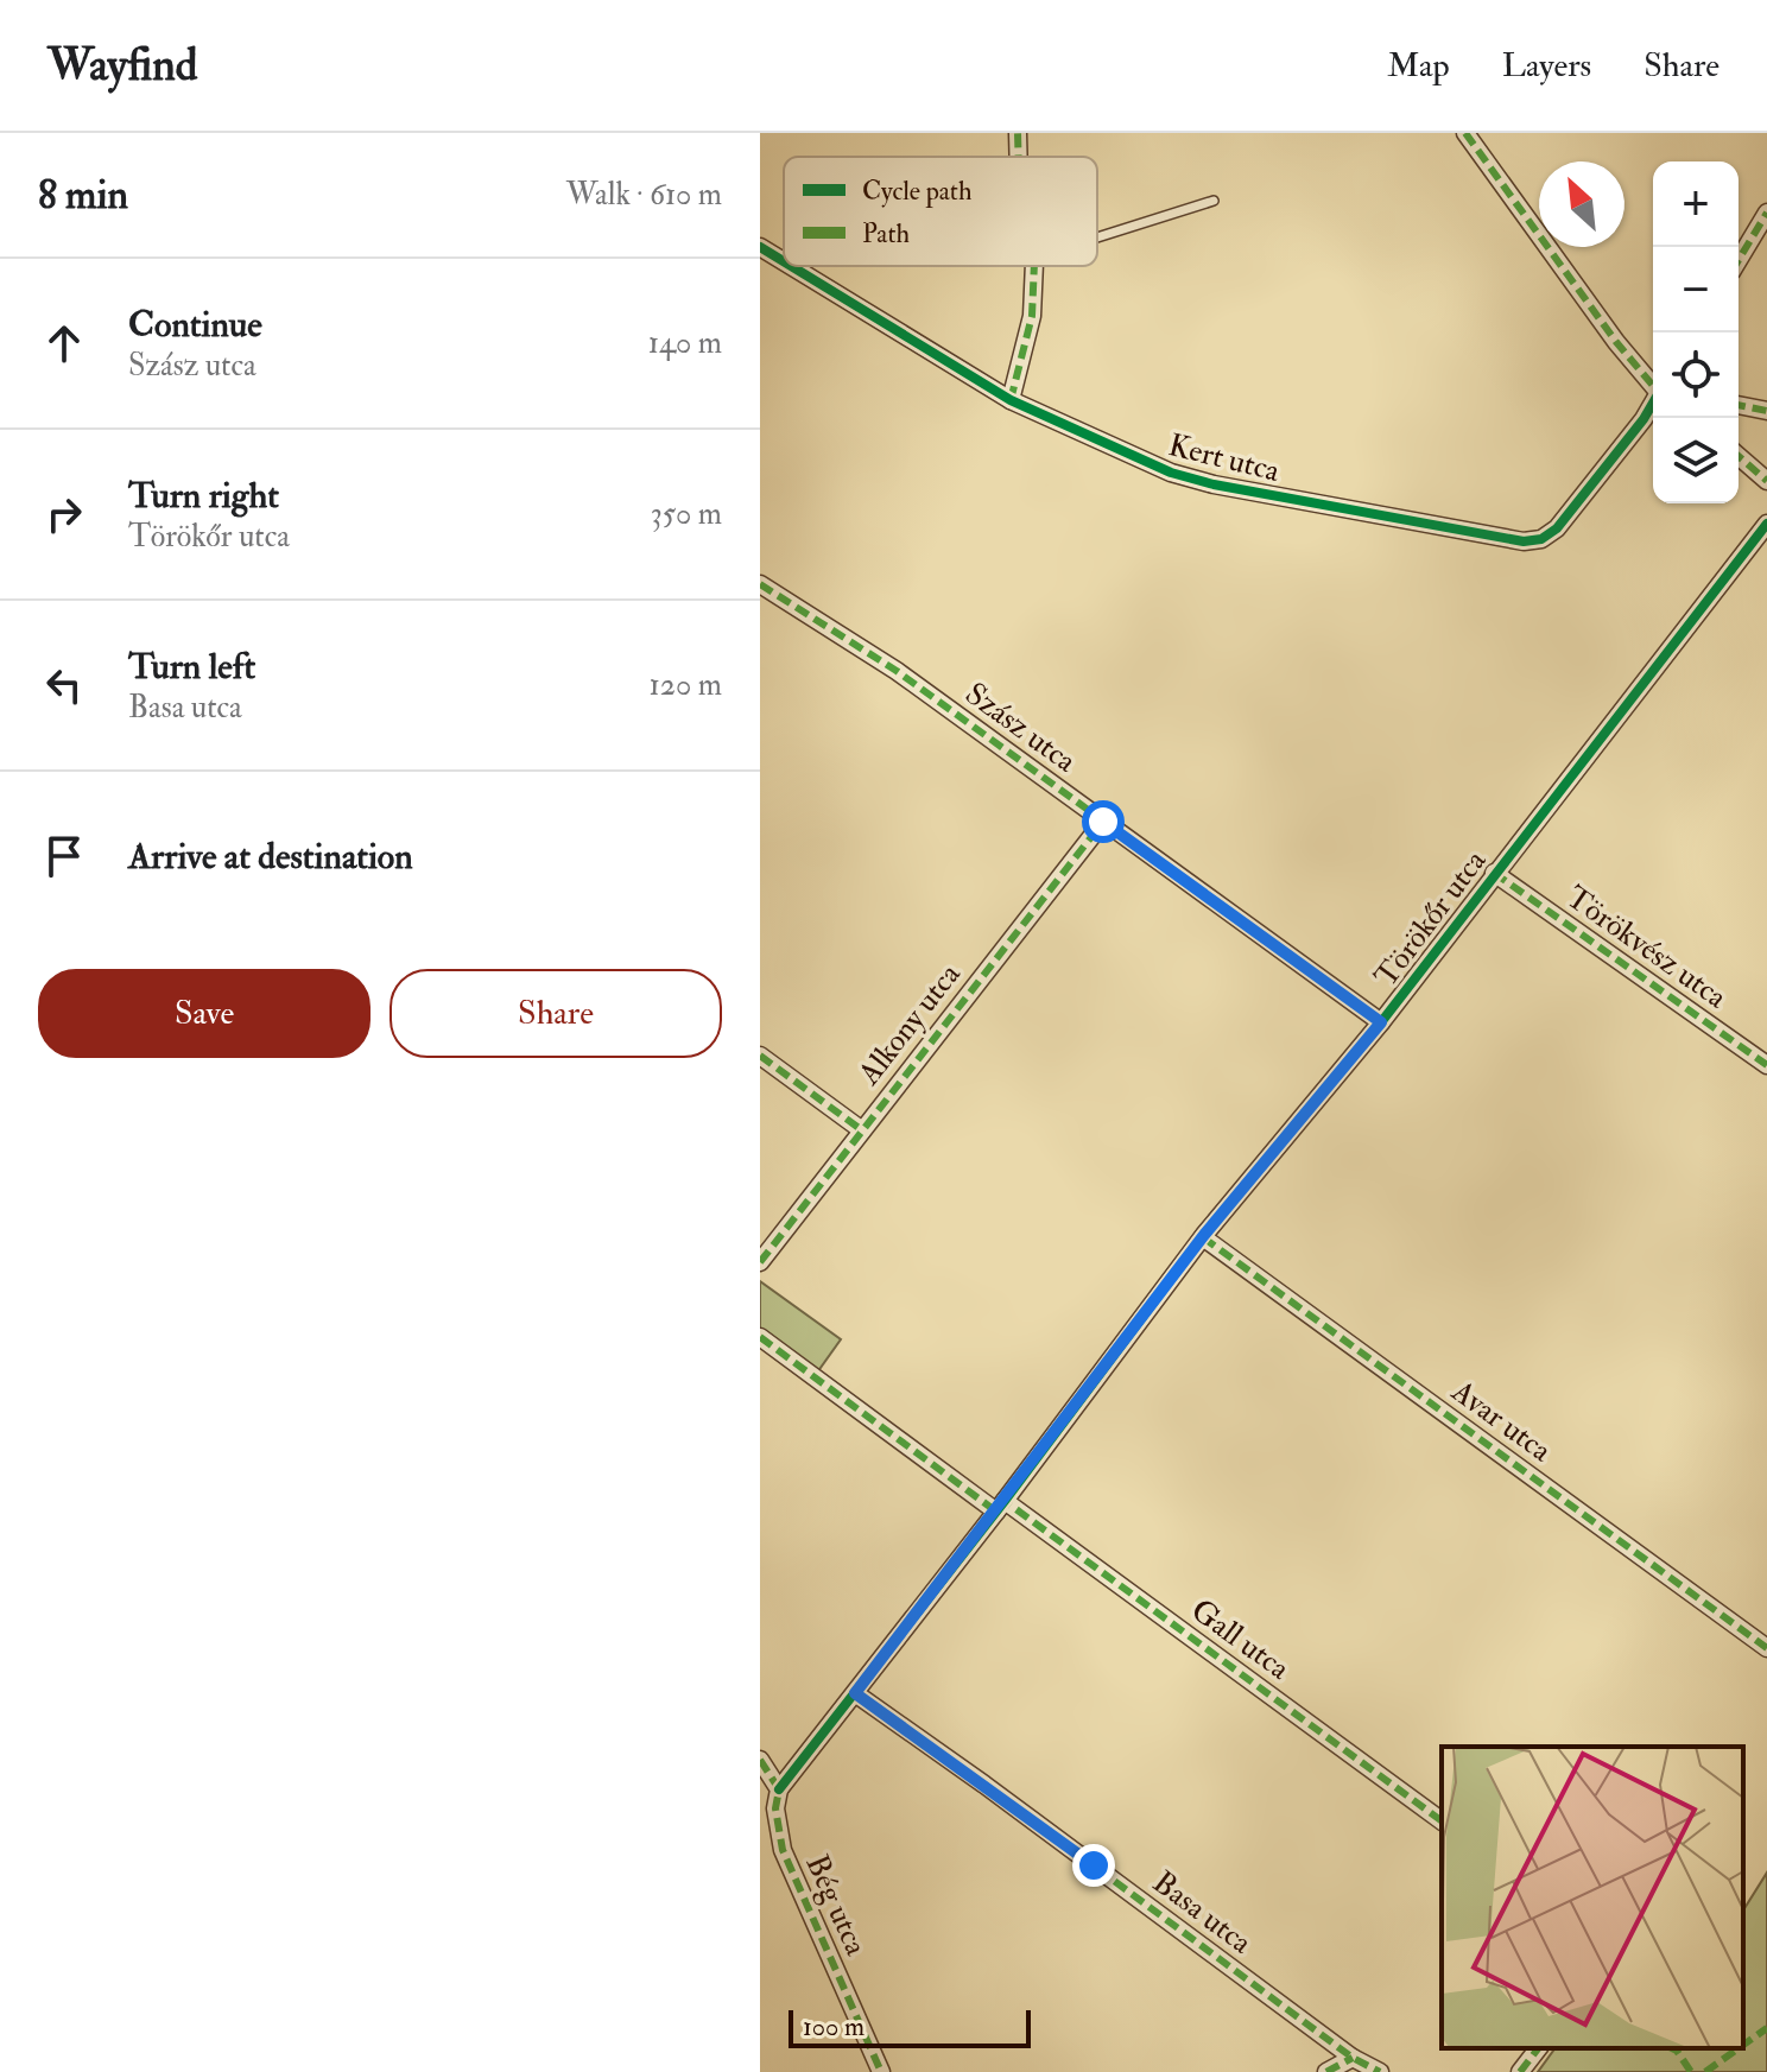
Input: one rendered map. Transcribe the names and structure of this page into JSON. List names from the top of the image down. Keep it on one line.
{"streets":{"street":["Kert utca","Szász utca","Törökőr utca","Törökvész utca","Alkony utca","Avar utca","Gall utca","Bég utca","Basa utca"]},"crossings":[["Szász utca","Törökőr utca"],["Szász utca","Alkony utca"],["Törökőr utca","Törökvész utca"],["Törökőr utca","Avar utca"],["Törökőr utca","Gall utca"],["Törökőr utca","Bég utca"],["Törökőr utca","Basa utca"]],"legend":["Cycle path","Path"],"scale_bar":"100 m","north":"top left","page":{"header":"Wayfind","nav":["Map","Layers","Share"],"heading":["8 min","Walk · 610 m"],"map_buttons":["+","−"],"list":[["Continue","Szász utca","140 m"],["Turn right","Törökőr utca","350 m"],["Turn left","Basa utca","120 m"],"Arrive at destination"],"buttons":["Save","Share"],"scale":"100 m"}}
